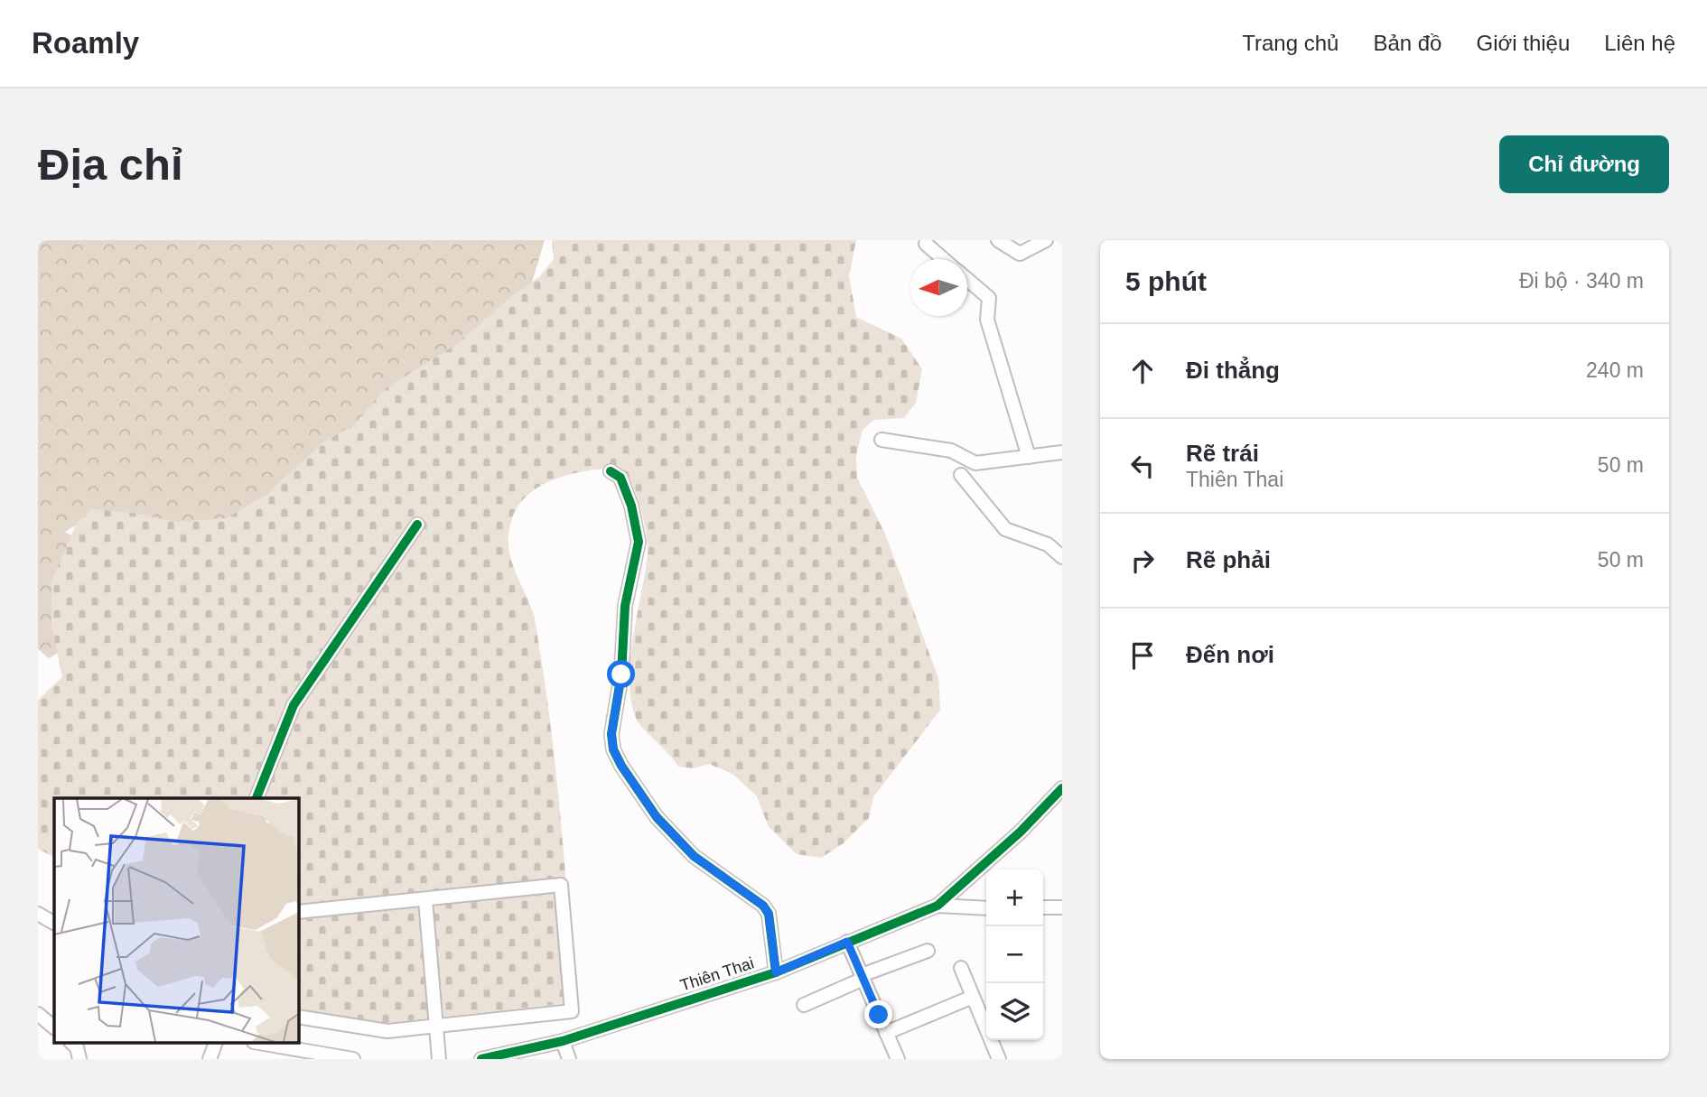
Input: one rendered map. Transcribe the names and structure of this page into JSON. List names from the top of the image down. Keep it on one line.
{"streets":{"street":["Thiên Thai"]},"north":"left","page":{"header":"Roamly","nav":["Trang chủ","Bản đồ","Giới thiệu","Liên hệ"],"buttons":"Chỉ đường","title":"Địa chỉ","heading":["5 phút","Đi bộ · 340 m"],"list":[["Đi thẳng","240 m"],["Rẽ trái","Thiên Thai","50 m"],["Rẽ phải","50 m"],"Đến nơi"],"map_buttons":["+","−"]}}
